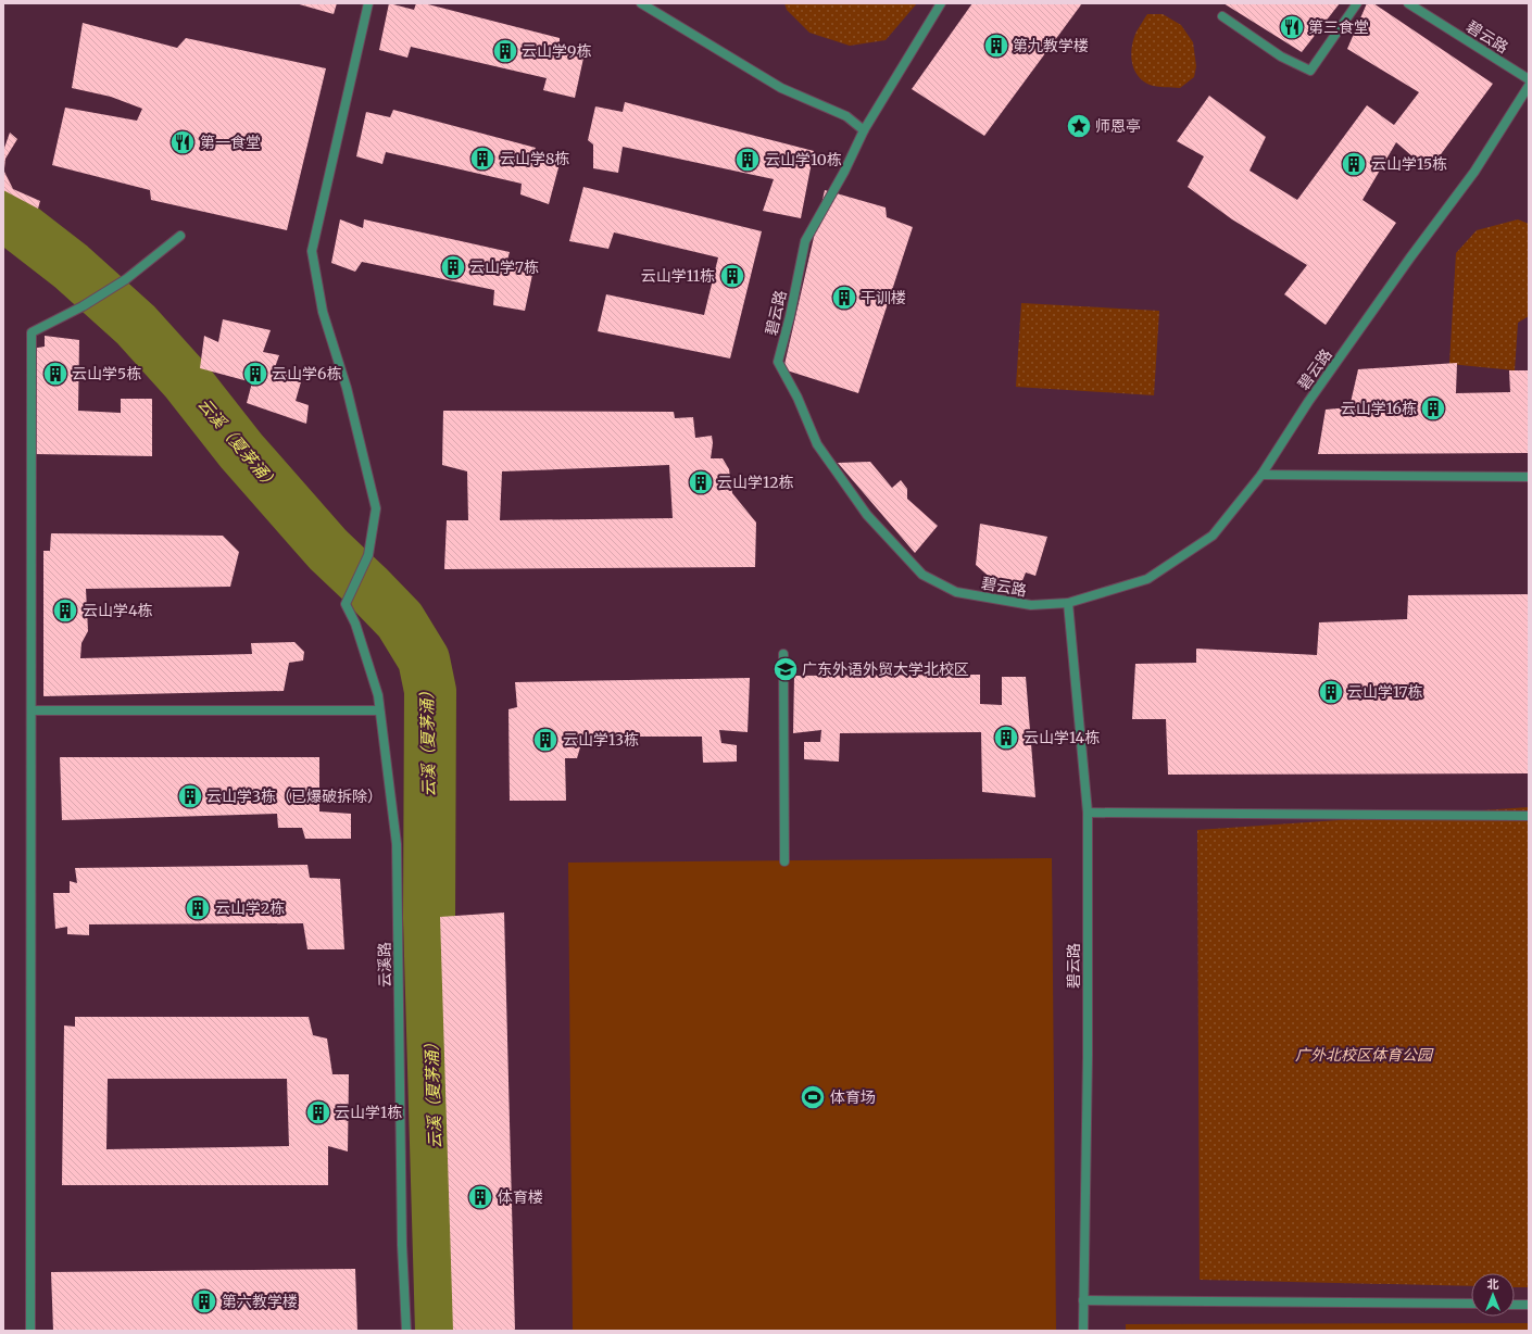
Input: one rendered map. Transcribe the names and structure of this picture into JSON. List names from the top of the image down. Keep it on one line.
{"streets":{"lane":["碧云路","云溪路"]},"water":["云溪（夏茅涌）"],"parks":["广外北校区体育公园"],"places":{"restaurant":["第三食堂","第一食堂"],"building":["第九教学楼","云山学9栋","云山学8栋","云山学10栋","云山学15栋","云山学7栋","云山学11栋","干训楼","云山学5栋","云山学6栋","云山学16栋","云山学12栋","云山学4栋","云山学17栋","云山学14栋","云山学13栋","云山学3栋（已爆破拆除）","云山学2栋","云山学1栋","体育楼","第六教学楼"],"place":["师恩亭"],"school or university":["广东外语外贸大学北校区"],"sports":["体育场"]},"north":"top"}
